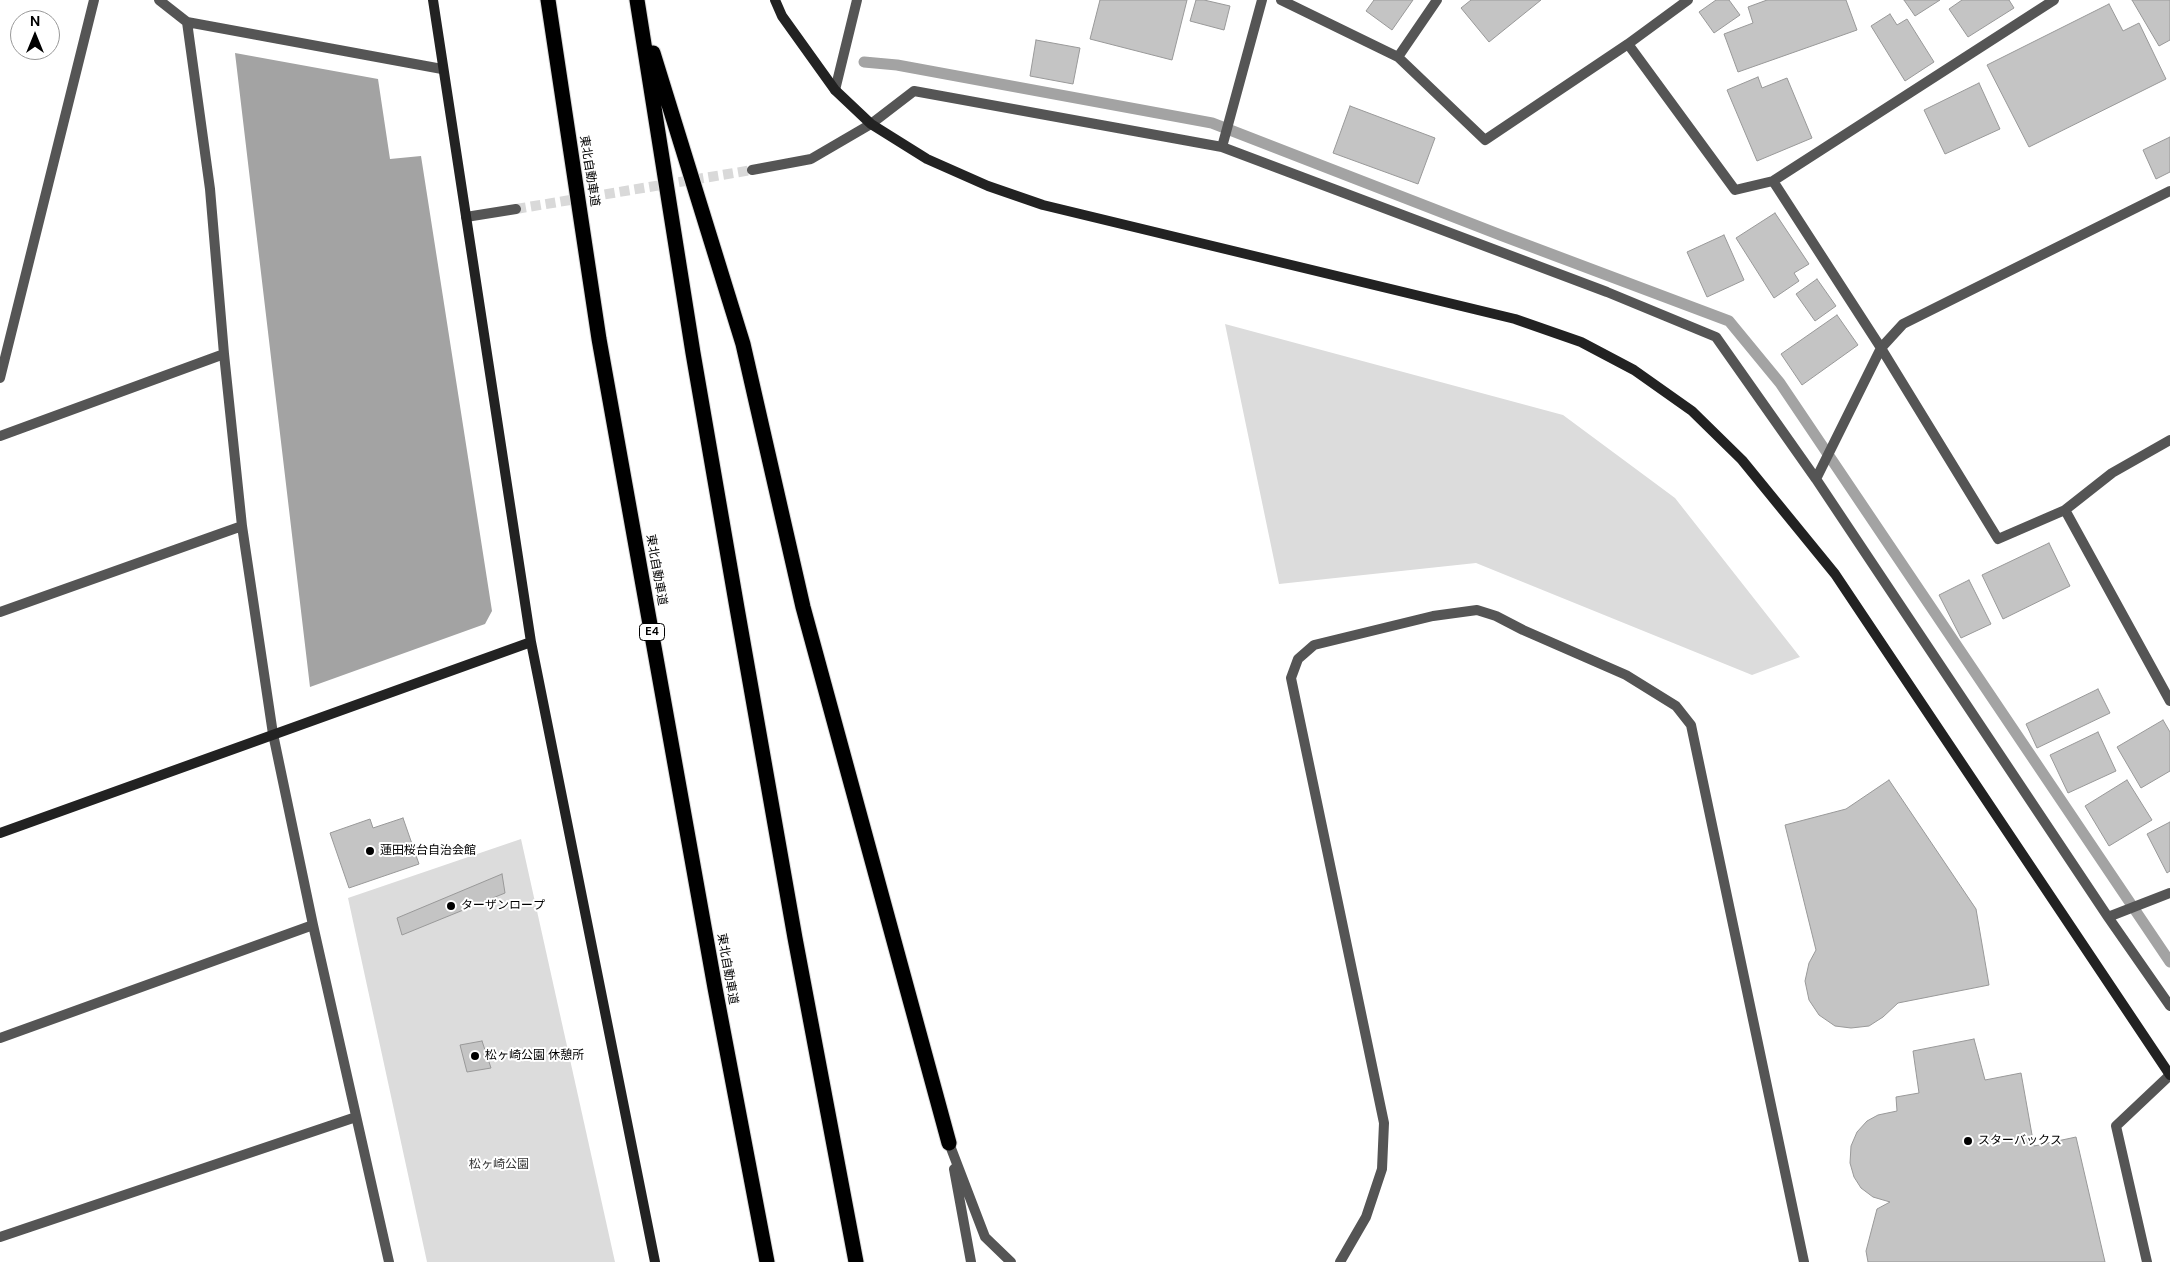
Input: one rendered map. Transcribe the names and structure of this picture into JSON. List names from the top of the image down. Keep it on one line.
{"streets":{"highway":["東北自動車道","E4"]},"parks":["松ヶ崎公園"],"places":["蓮田桜台自治会館","ターザンロープ","松ヶ崎公園 休憩所","スターバックス"],"north":"top"}
